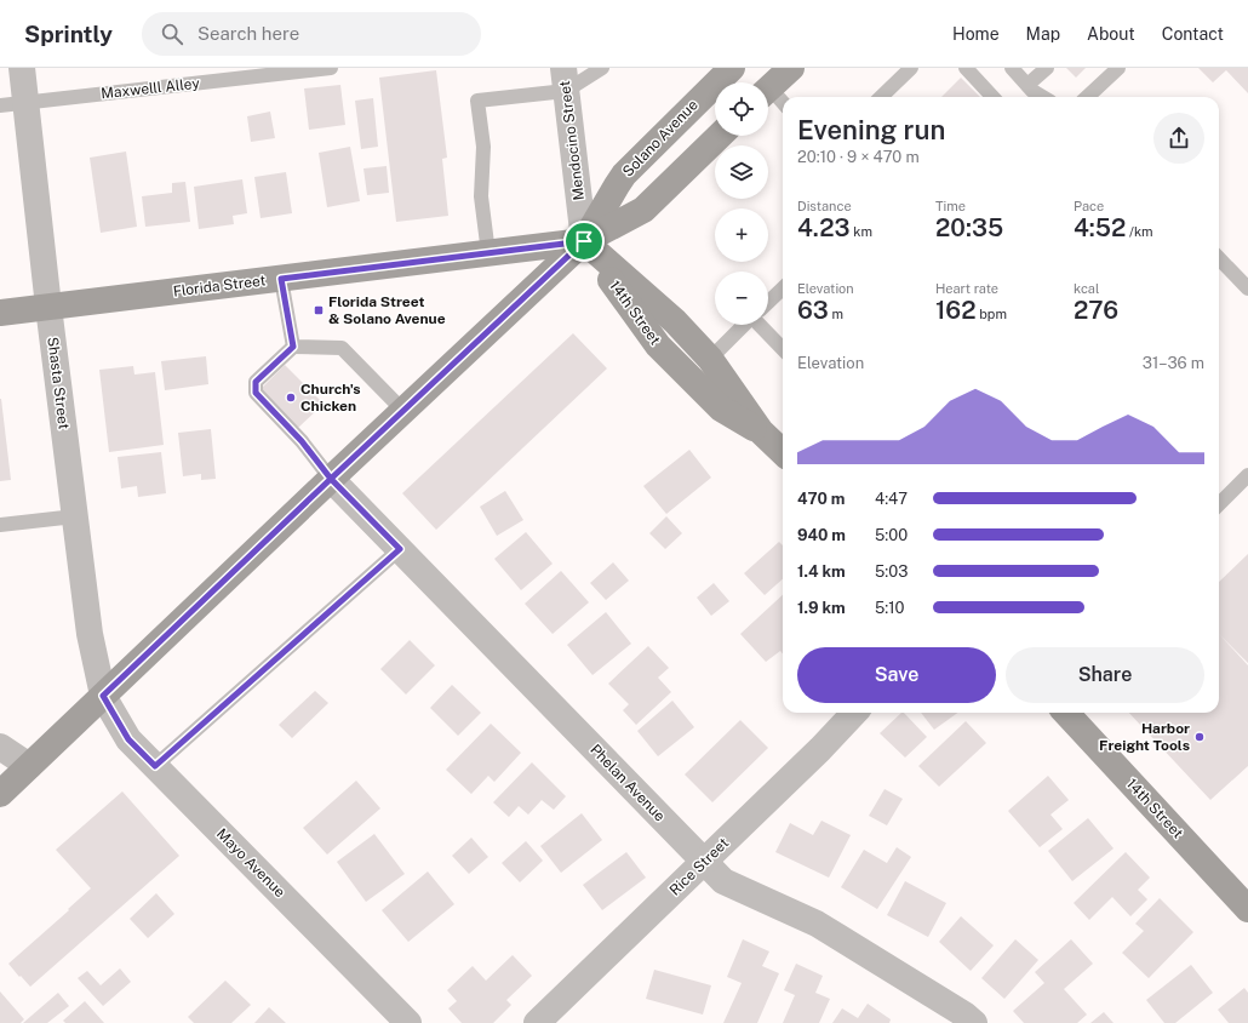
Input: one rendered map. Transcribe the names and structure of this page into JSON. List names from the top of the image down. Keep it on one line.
{"streets":{"street":["Solano Avenue","Mendocino Street","Florida Street","14th Street","Shasta Street","Phelan Avenue","Mayo Avenue","Rice Street"],"lane":["Maxwelll Alley"]},"crossings":[["Maxwelll Alley","Shasta Street"],["Solano Avenue","Mendocino Street"],["Solano Avenue","Florida Street"],["Solano Avenue","14th Street"],["Solano Avenue","Shasta Street"],["Solano Avenue","Phelan Avenue"],["Solano Avenue","Mayo Avenue"],["Mendocino Street","Florida Street"],["Mendocino Street","14th Street"],["Florida Street","14th Street"],["Florida Street","Shasta Street"],["Shasta Street","Mayo Avenue"],["Phelan Avenue","Rice Street"]],"places":{"transit":["Florida Street & Solano Avenue"],"other":["Church's Chicken","Harbor Freight Tools"]},"page":{"header":"Sprintly","search":"Search here","nav":["Home","Map","About","Contact"],"map_buttons":["+","−"],"heading":["Evening run","20:10 · 9 × 470 m"],"stats":[["Distance","4.23 km"],["Time","20:35"],["Pace","4:52 /km"],["Elevation","63 m"],["Heart rate","162 bpm"],["kcal","276"]],"chart":["Elevation","31–36 m"],"list":[{"name":"470 m","note":"4:47"},{"name":"940 m","note":"5:00"},{"name":"1.4 km","note":"5:03"},{"name":"1.9 km","note":"5:10"}],"buttons":["Save","Share"]}}
